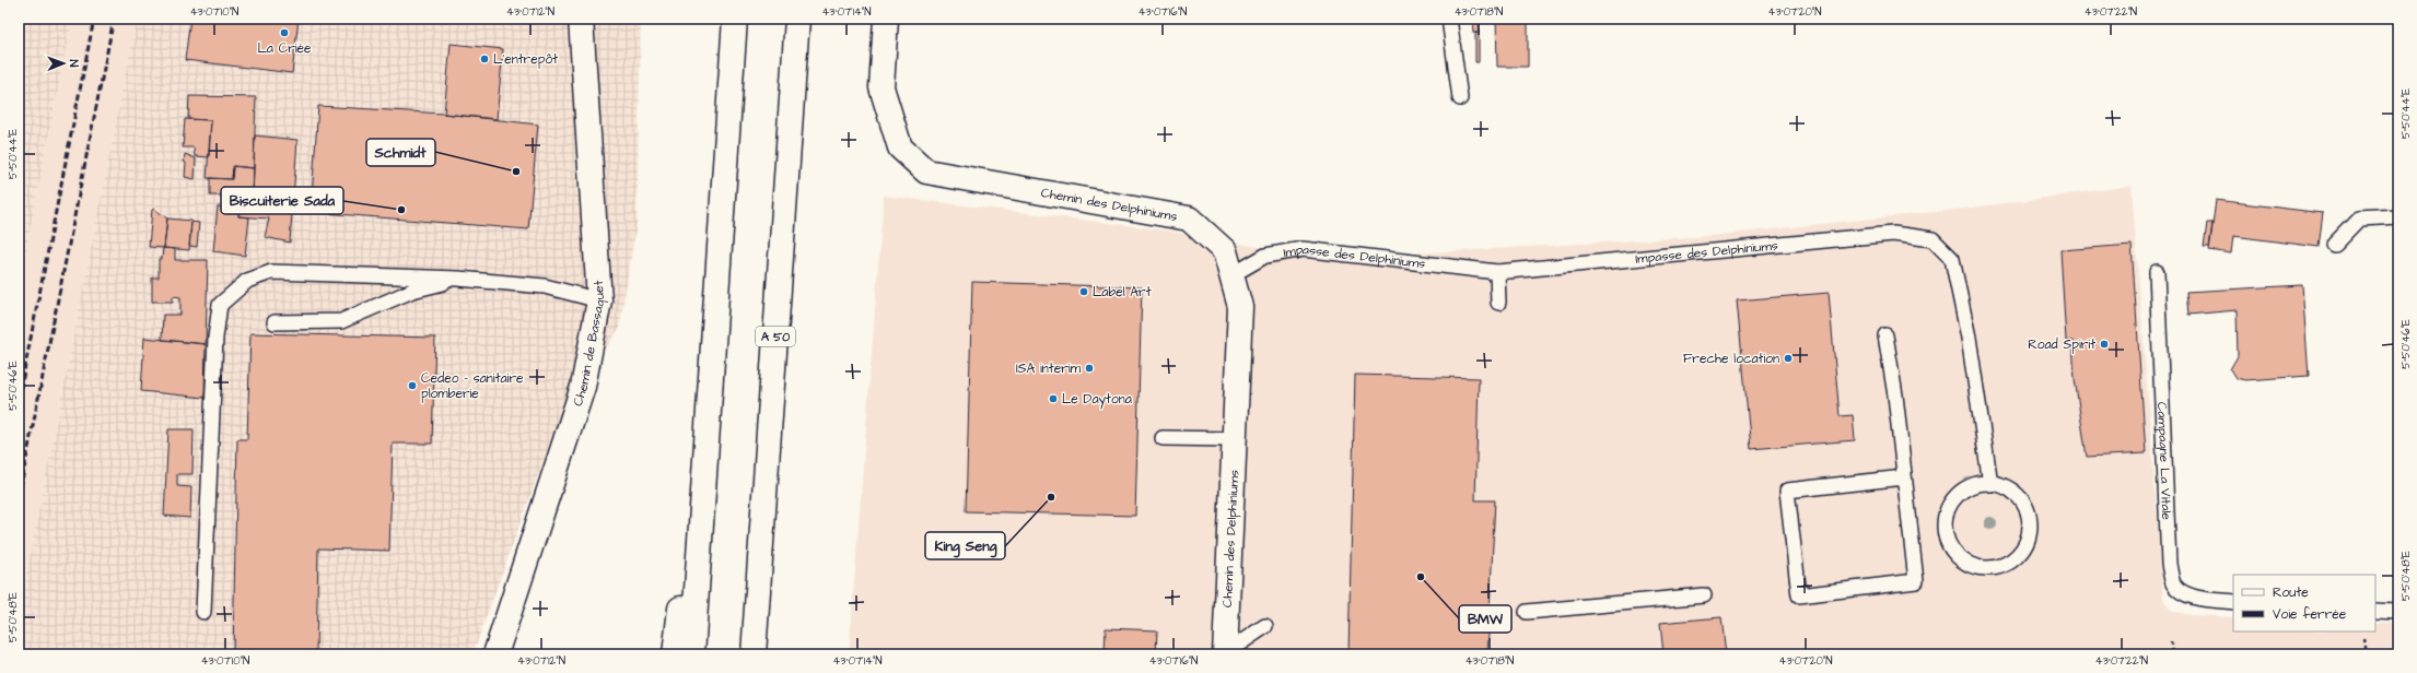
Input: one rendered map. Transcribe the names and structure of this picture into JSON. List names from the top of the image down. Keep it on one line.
{"streets":{"main road":["Chemin des Delphiniums","A 50","Chemin de Bassaquet"],"lane":["Impasse des Delphiniums","Campagne La Vitale"]},"crossings":[["Chemin des Delphiniums","Impasse des Delphiniums"]],"places":["La Criée","L'entrepôt","Schmidt","Biscuiterie Sada","Label Art","Road Spirit","Freche location","ISA interim","Cedeo - sanitaire plomberie","Le Daytona","King Seng","BMW"],"legend":["Route","Voie ferrée"],"north":"right","coordinates":["43°07'10\"N","43°07'12\"N","43°07'14\"N","43°07'16\"N","43°07'18\"N","43°07'20\"N","43°07'22\"N","5°50'44\"E","5°50'46\"E","5°50'48\"E"]}
